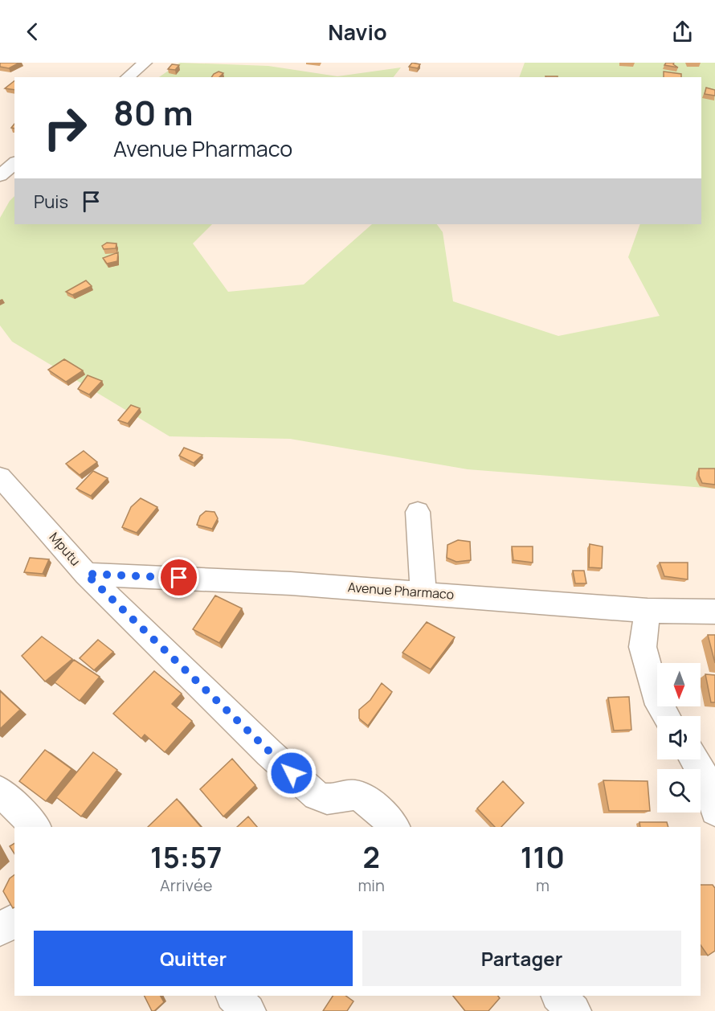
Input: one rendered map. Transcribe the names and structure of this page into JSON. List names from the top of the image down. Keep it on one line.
{"streets":{"street":["Mputu","Avenue Pharmaco"]},"crossings":[["Mputu","Avenue Pharmaco"]],"north":"bottom","page":{"header":"Navio","turn":["80 m","Avenue Pharmaco"],"then":"Puis","eta":["15:57","Arrivée","2","min","110","m"],"buttons":["Quitter","Partager"]}}
